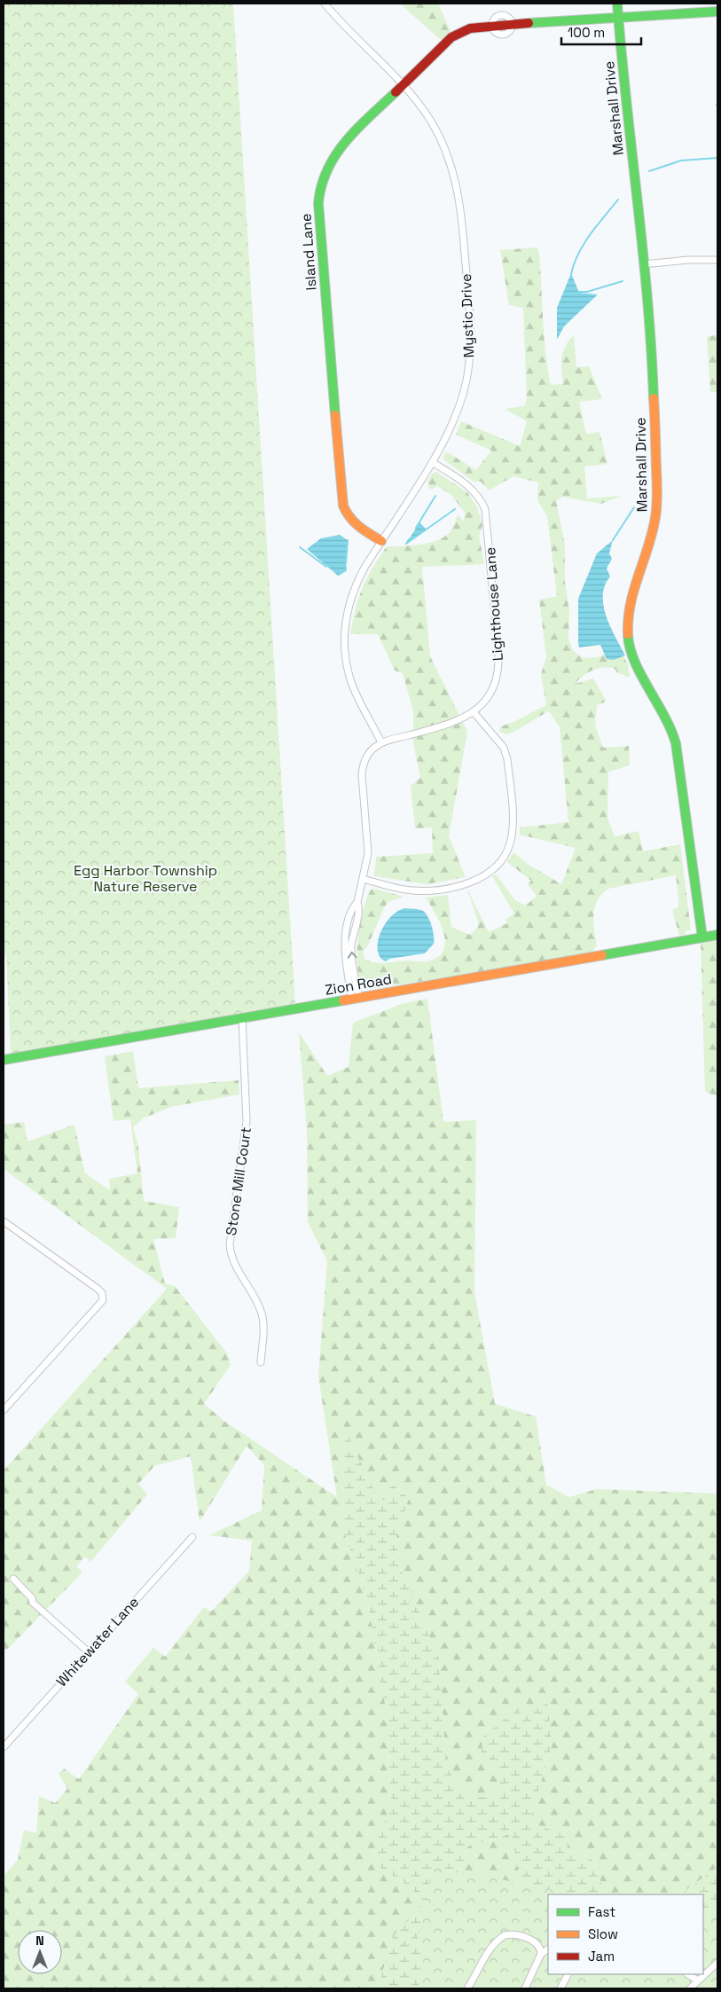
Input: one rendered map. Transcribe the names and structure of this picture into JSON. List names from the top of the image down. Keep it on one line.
{"streets":{"street":["Marshall Drive","Island Lane","Mystic Drive","Lighthouse Lane","Zion Road","Stone Mill Court","Whitewater Lane"]},"crossings":[["Marshall Drive","Island Lane"],["Marshall Drive","Zion Road"],["Island Lane","Mystic Drive"],["Mystic Drive","Lighthouse Lane"],["Zion Road","Stone Mill Court"]],"parks":["Egg Harbor Township Nature Reserve"],"legend":["Fast","Slow","Jam"],"scale_bar":"100 m","north":"top"}
